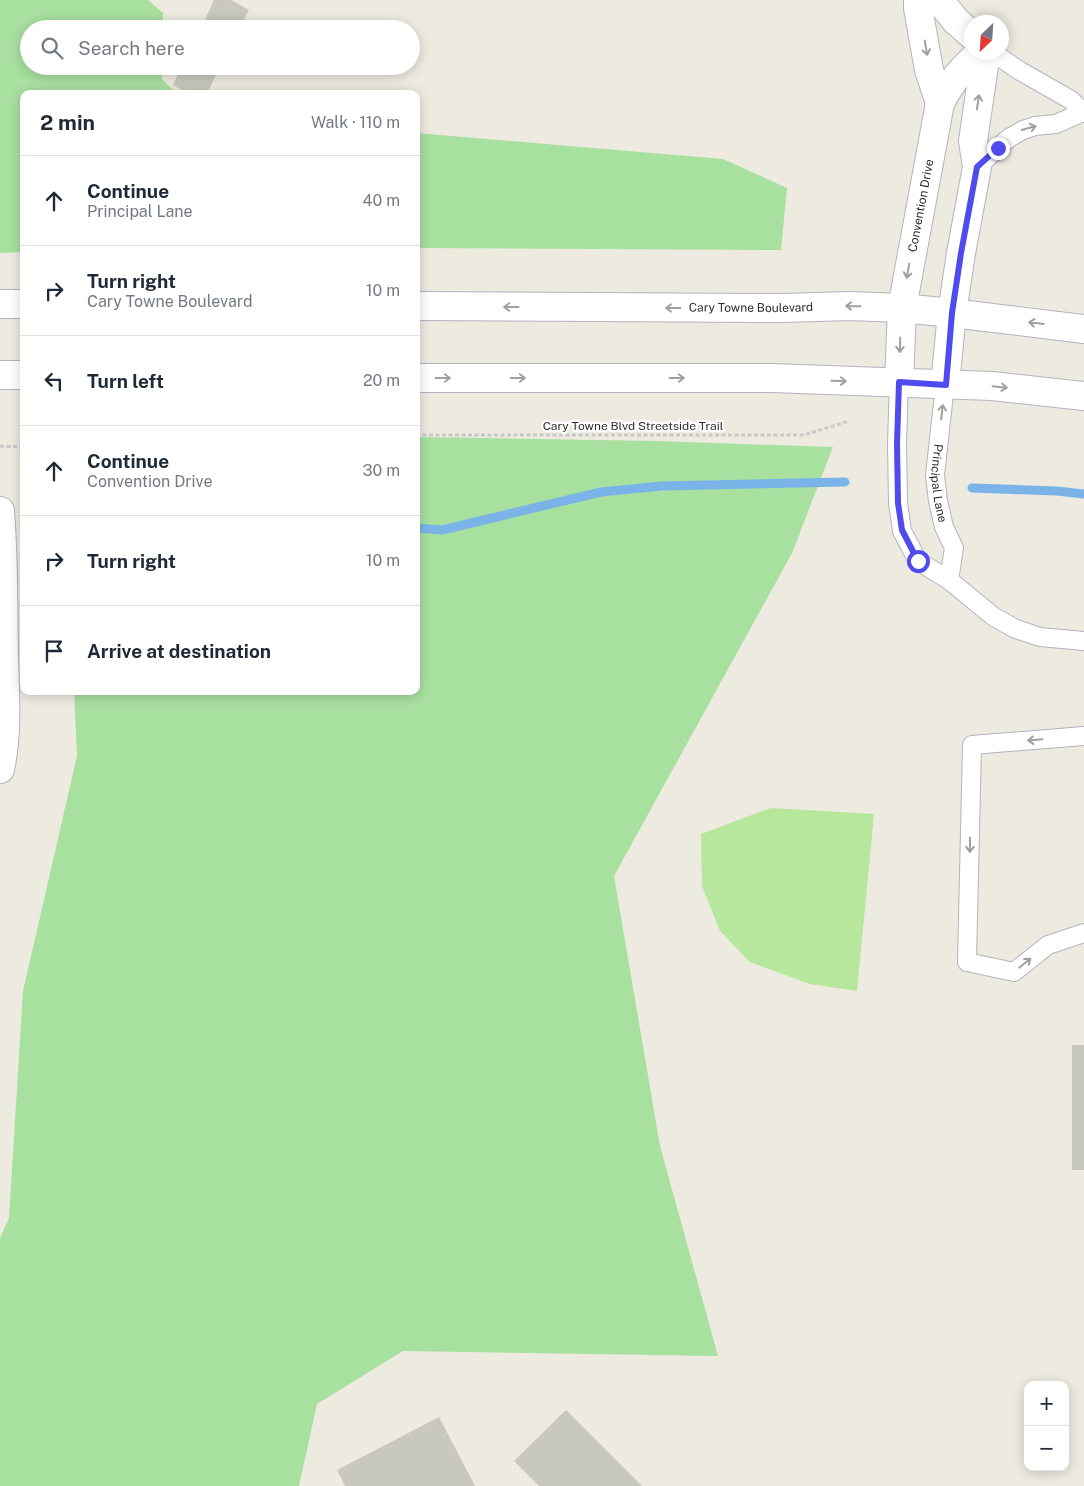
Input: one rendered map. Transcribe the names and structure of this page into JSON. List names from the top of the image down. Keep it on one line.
{"streets":{"main road":["Convention Drive","Cary Towne Boulevard"],"lane":["Principal Lane"],"path":["Cary Towne Blvd Streetside Trail"]},"crossings":[["Convention Drive","Cary Towne Boulevard"]],"north":"bottom left","page":{"search":"Search here","heading":["2 min","Walk · 110 m"],"list":[["Continue","Principal Lane","40 m"],["Turn right","Cary Towne Boulevard","10 m"],["Turn left","20 m"],["Continue","Convention Drive","30 m"],["Turn right","10 m"],"Arrive at destination"],"map_buttons":["+","−"]}}
